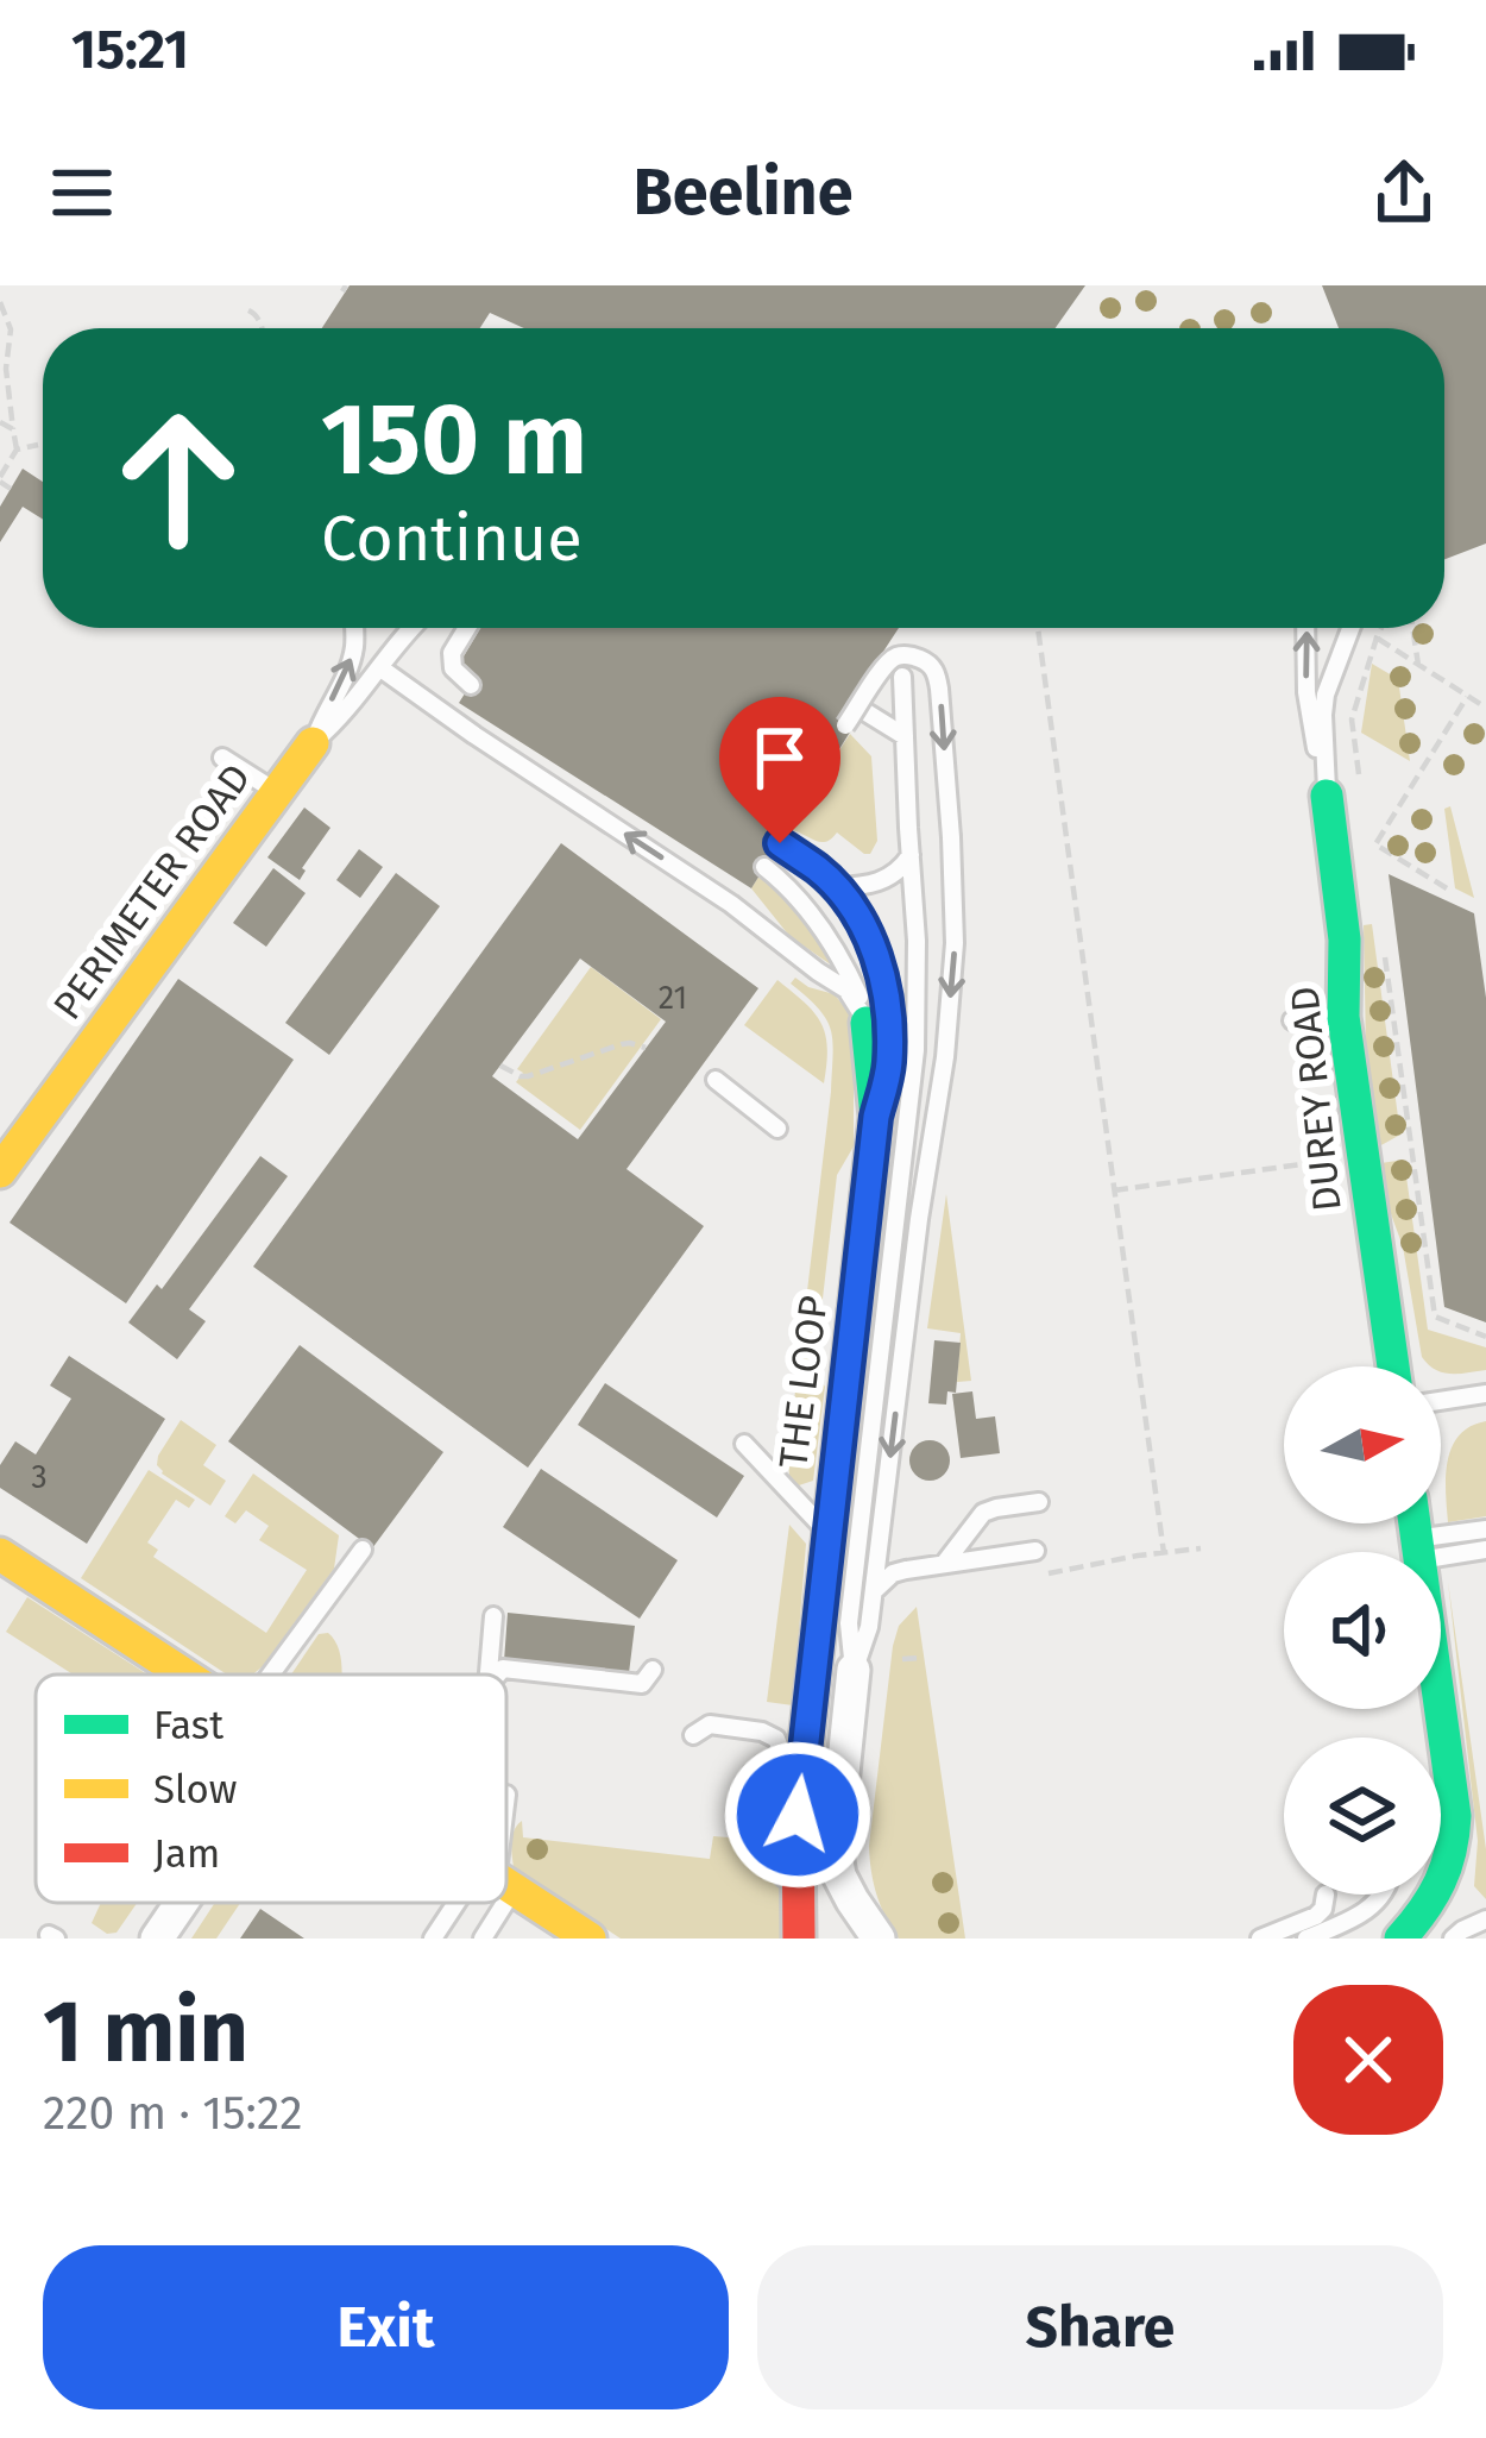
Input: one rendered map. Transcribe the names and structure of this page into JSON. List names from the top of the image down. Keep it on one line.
{"streets":{"street":["PERIMETER ROAD","DUREY ROAD","THE LOOP"]},"house_numbers":["21","3"],"legend":["Fast","Slow","Jam"],"north":"right","page":{"status":"15:21","header":"Beeline","turn":["150 m","Continue"],"heading":["1 min","220 m · 15:22"],"buttons":["Exit","Share"]}}
